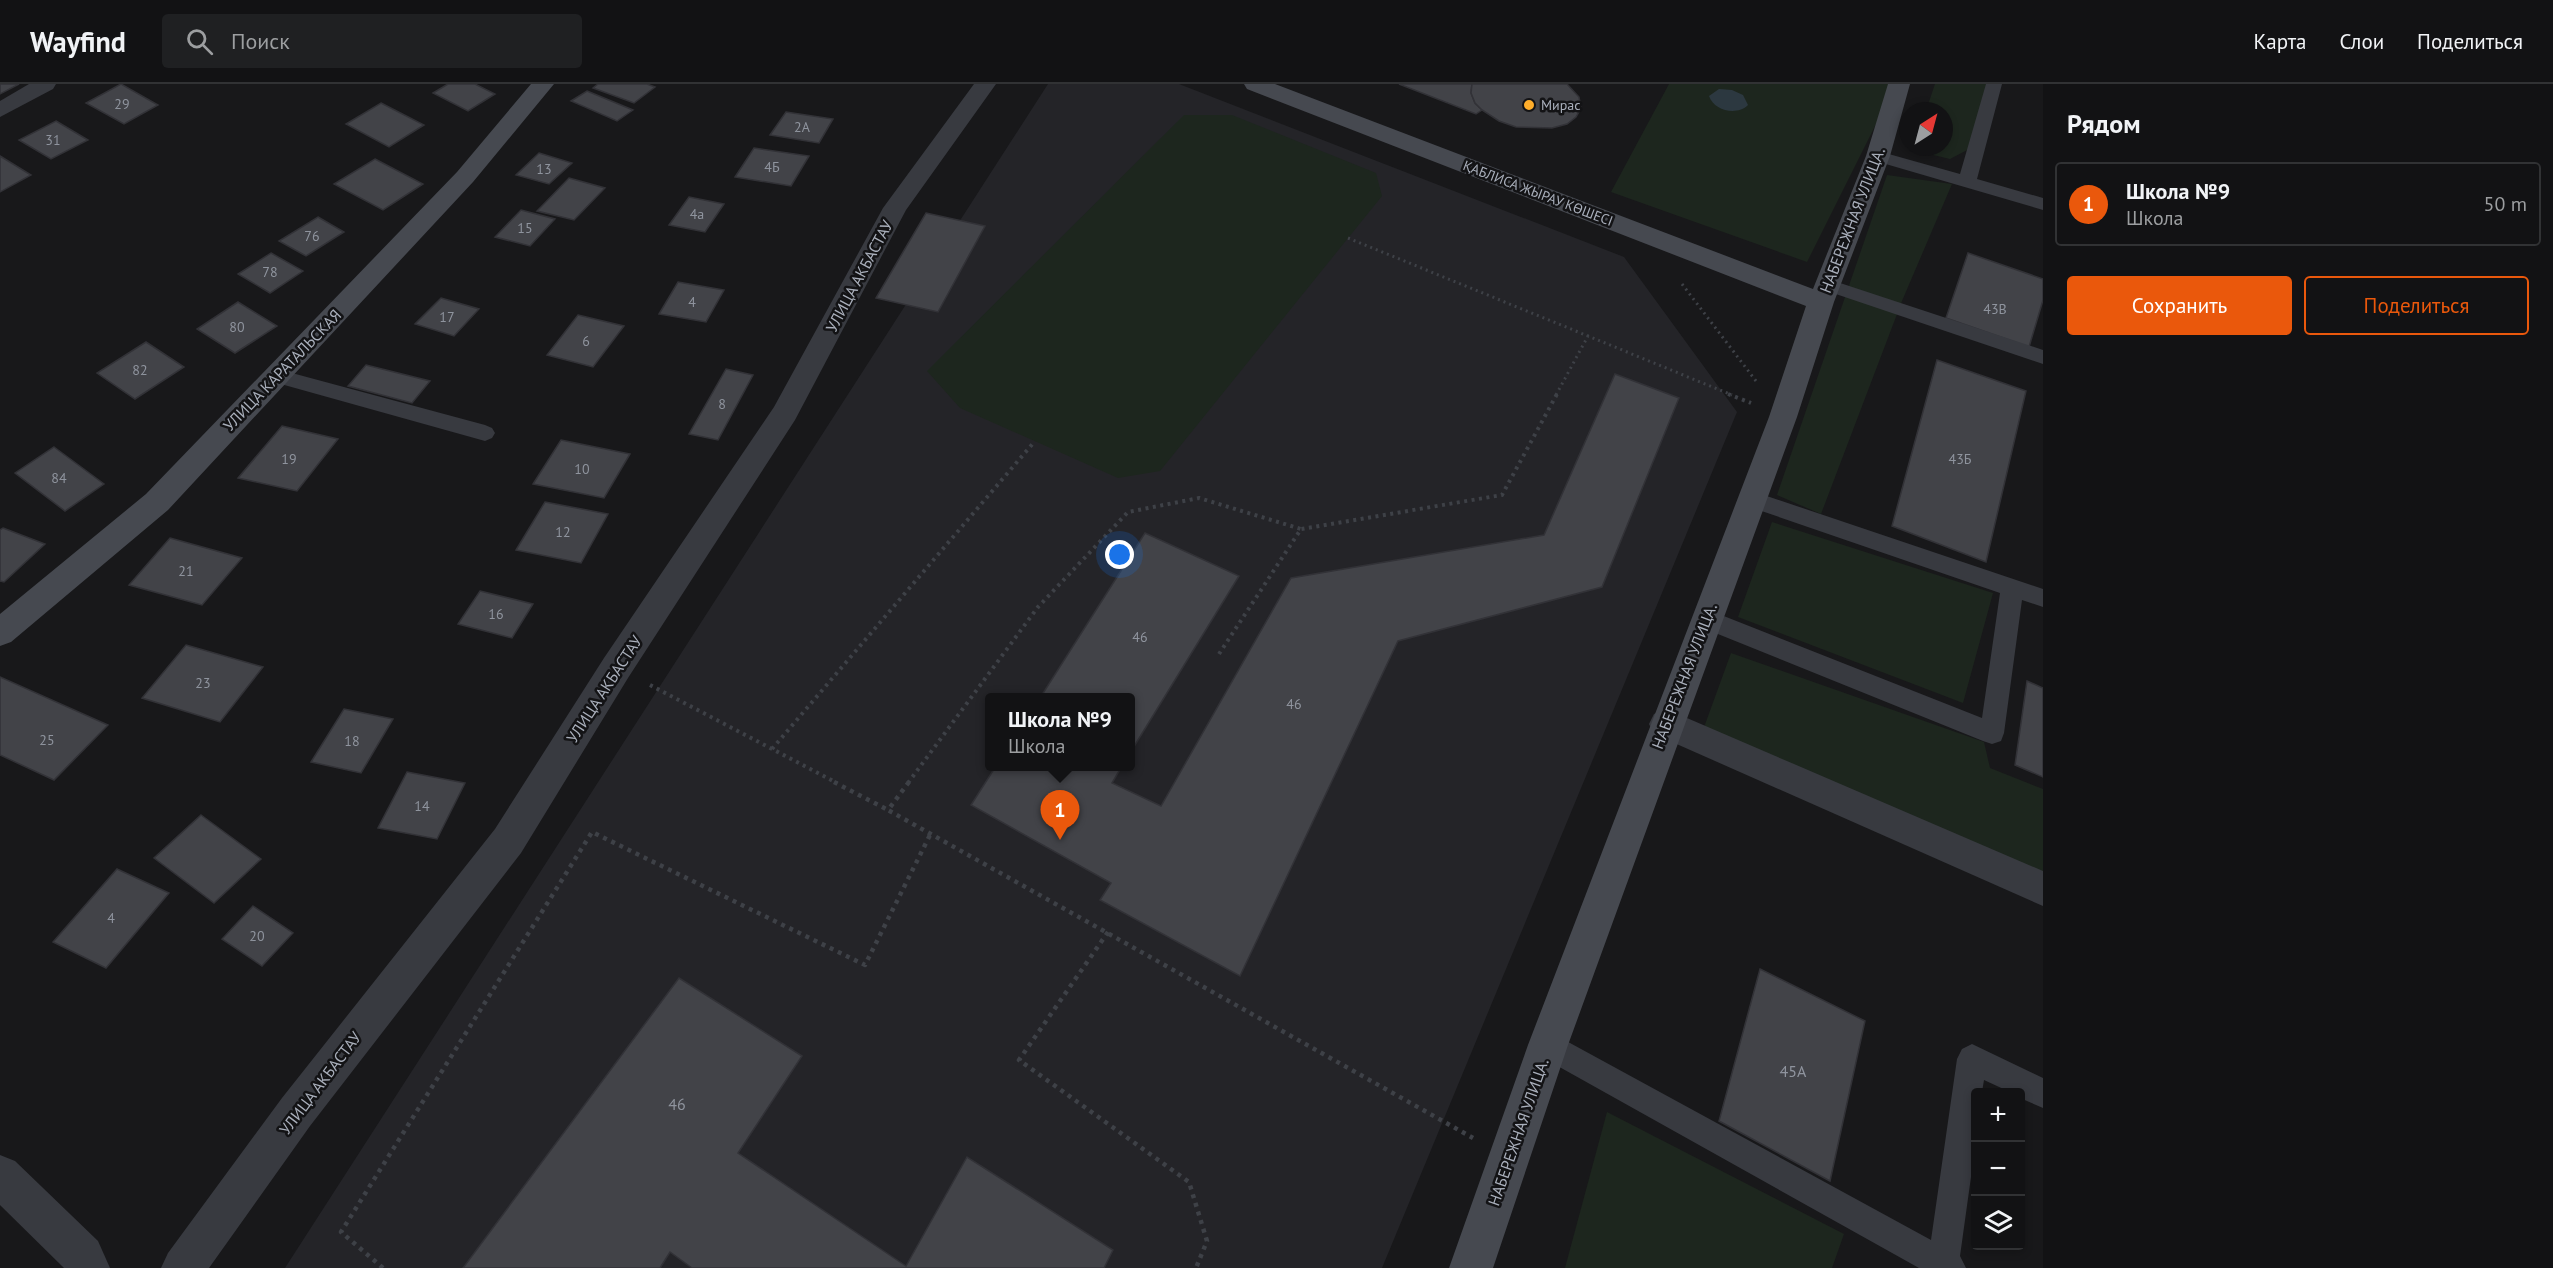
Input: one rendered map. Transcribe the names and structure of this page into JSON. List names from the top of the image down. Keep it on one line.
{"streets":{"street":["ҚАБЛИСА ЖЫРАУ КӨШЕСІ","НАБЕРЕЖНАЯ УЛИЦА.","УЛИЦА АКБАСТАУ","УЛИЦА КАРАТАЛЬСКАЯ"]},"crossings":[["ҚАБЛИСА ЖЫРАУ КӨШЕСІ","НАБЕРЕЖНАЯ УЛИЦА."]],"places":["Мирас"],"house_numbers":["29","2А","31","4Б","13","4а","15","76","78","4","43В","17","80","6","82","8","19","43Б","10","84","12","21","16","46","23","46","25","18","14","4","20","45А","46"],"north":"top right","page":{"header":"Wayfind","search":"Поиск","nav":["Карта","Слои","Поделиться"],"heading":"Рядом","list":[{"mark":"1","name":"Школа №9","note":"Школа","value":"50 m"}],"buttons":["Сохранить","Поделиться"],"popup":["Школа №9","Школа"],"pins":"1","map_buttons":["+","−"]}}
